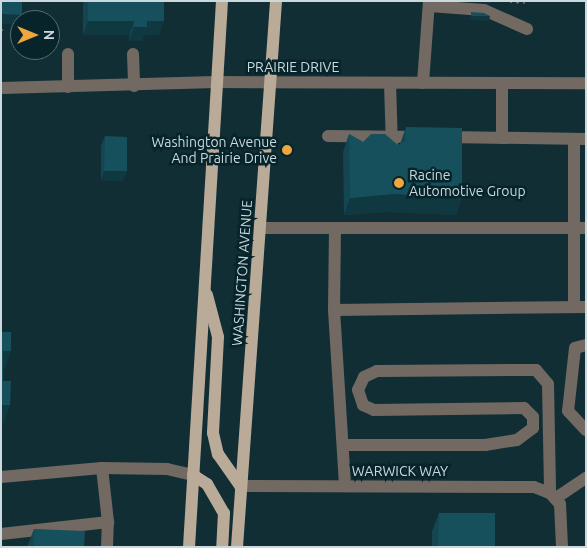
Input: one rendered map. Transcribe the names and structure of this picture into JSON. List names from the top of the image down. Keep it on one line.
{"streets":{"main road":["WASHINGTON AVENUE"],"street":["PRAIRIE DRIVE","WARWICK WAY"]},"crossings":[["PRAIRIE DRIVE","WASHINGTON AVENUE"],["WASHINGTON AVENUE","WARWICK WAY"]],"places":["Washington Avenue And Prairie Drive","Racine Automotive Group"],"north":"right"}
